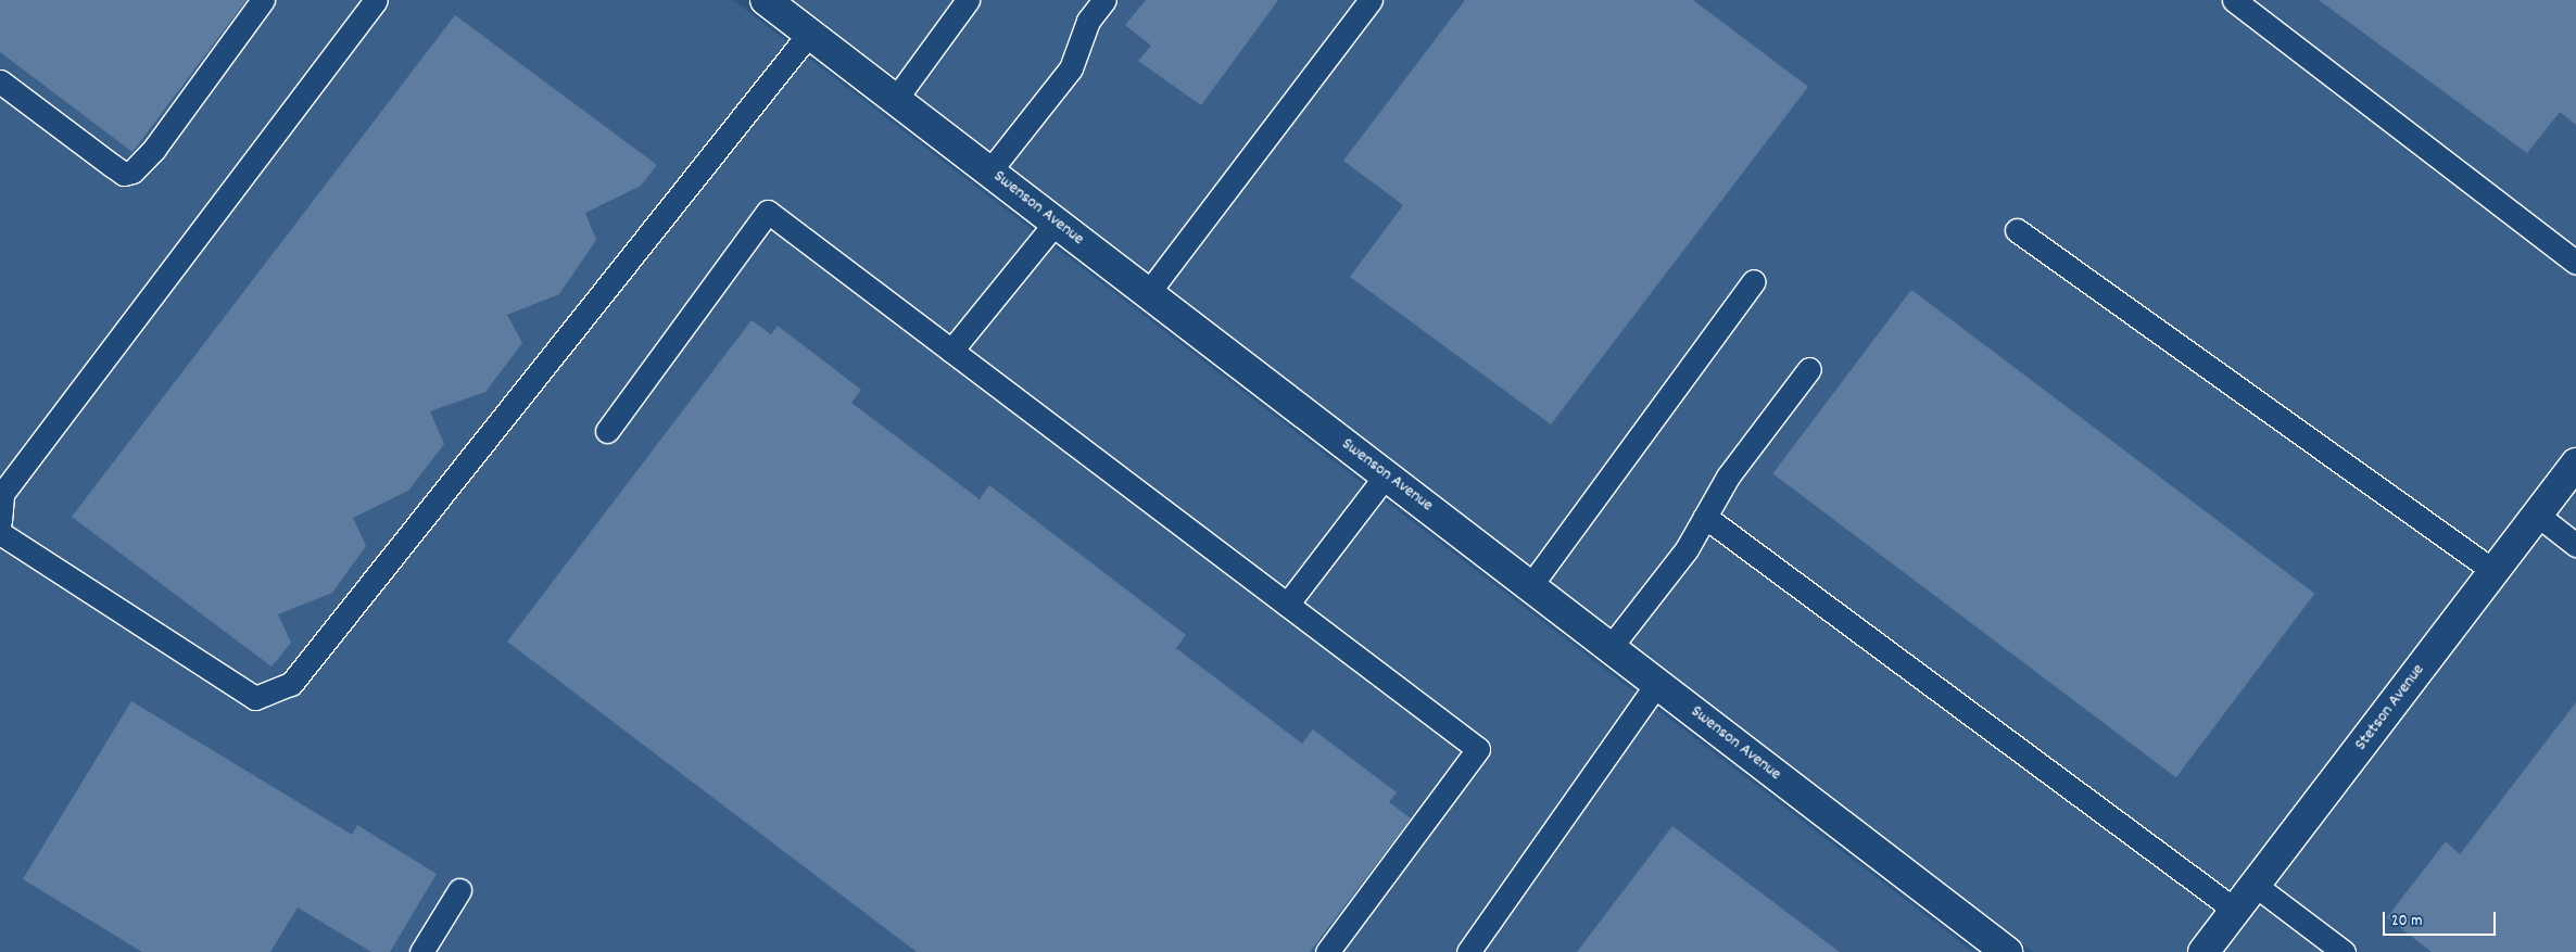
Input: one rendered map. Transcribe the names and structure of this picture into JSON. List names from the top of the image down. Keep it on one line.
{"streets":{"street":["Swenson Avenue","Stetson Avenue"]},"scale_bar":"20 m"}
